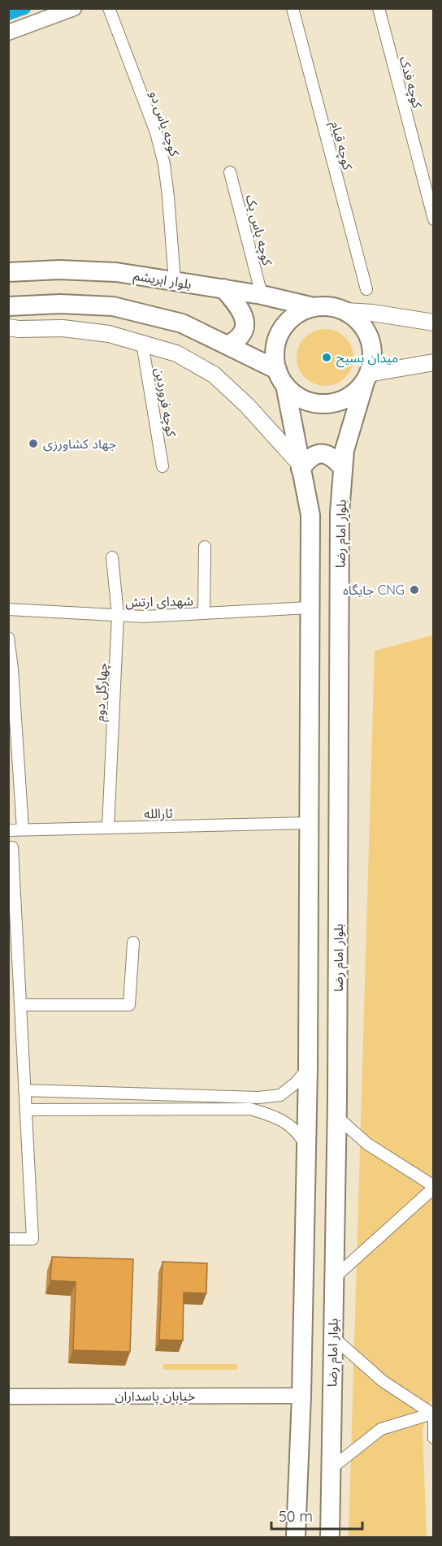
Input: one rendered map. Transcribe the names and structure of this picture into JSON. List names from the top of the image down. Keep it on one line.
{"streets":{"main road":["بلوار ابریشم","بلوار امام رضا"],"street":["کوچه فدک","کوچه یاس دو","کوچه قیام","کوچه یاس یک","کوچه فروردین","شهدای ارتش","چهارگل دوم","ثارالله","خیابان پاسداران"]},"crossings":[["کوچه یاس دو","بلوار ابریشم"],["کوچه یاس یک","بلوار ابریشم"],["بلوار ابریشم","بلوار امام رضا"],["شهدای ارتش","چهارگل دوم"],["چهارگل دوم","ثارالله"]],"places":["میدان بسیح","جهاد کشاورزی","جایگاه CNG"],"scale_bar":"50 m"}
